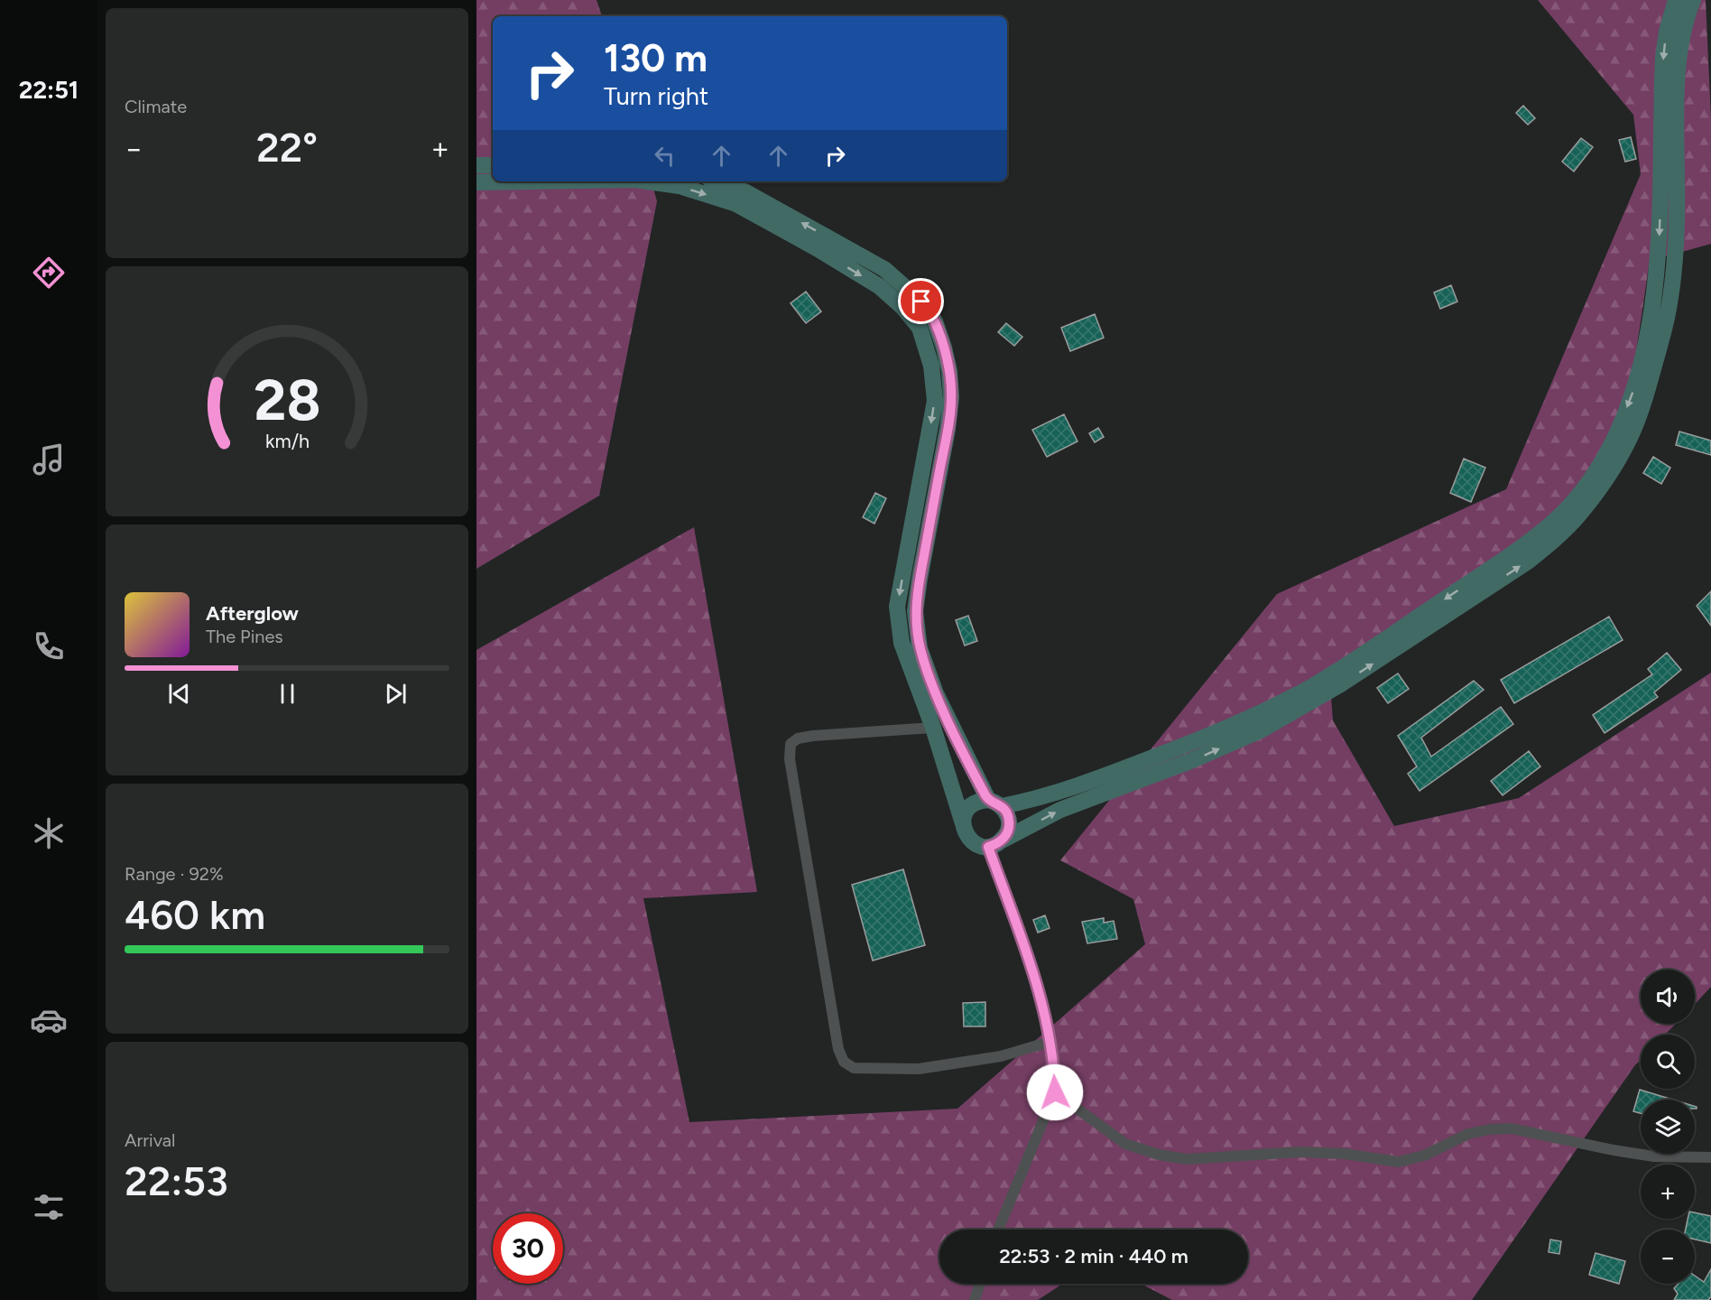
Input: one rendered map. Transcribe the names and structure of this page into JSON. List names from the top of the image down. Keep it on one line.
{"page":{"tabs":"22:51","tile":["Climate",["Range · 92%","460 km"],["Arrival","22:53"]],"turn":["130 m","Turn right"],"heat":["−","22°","+"],"song":["Afterglow","The Pines"],"map_buttons":["+","−"],"limit":"30","trip":"22:53 · 2 min · 440 m","gauge":["28","km/h"]}}
